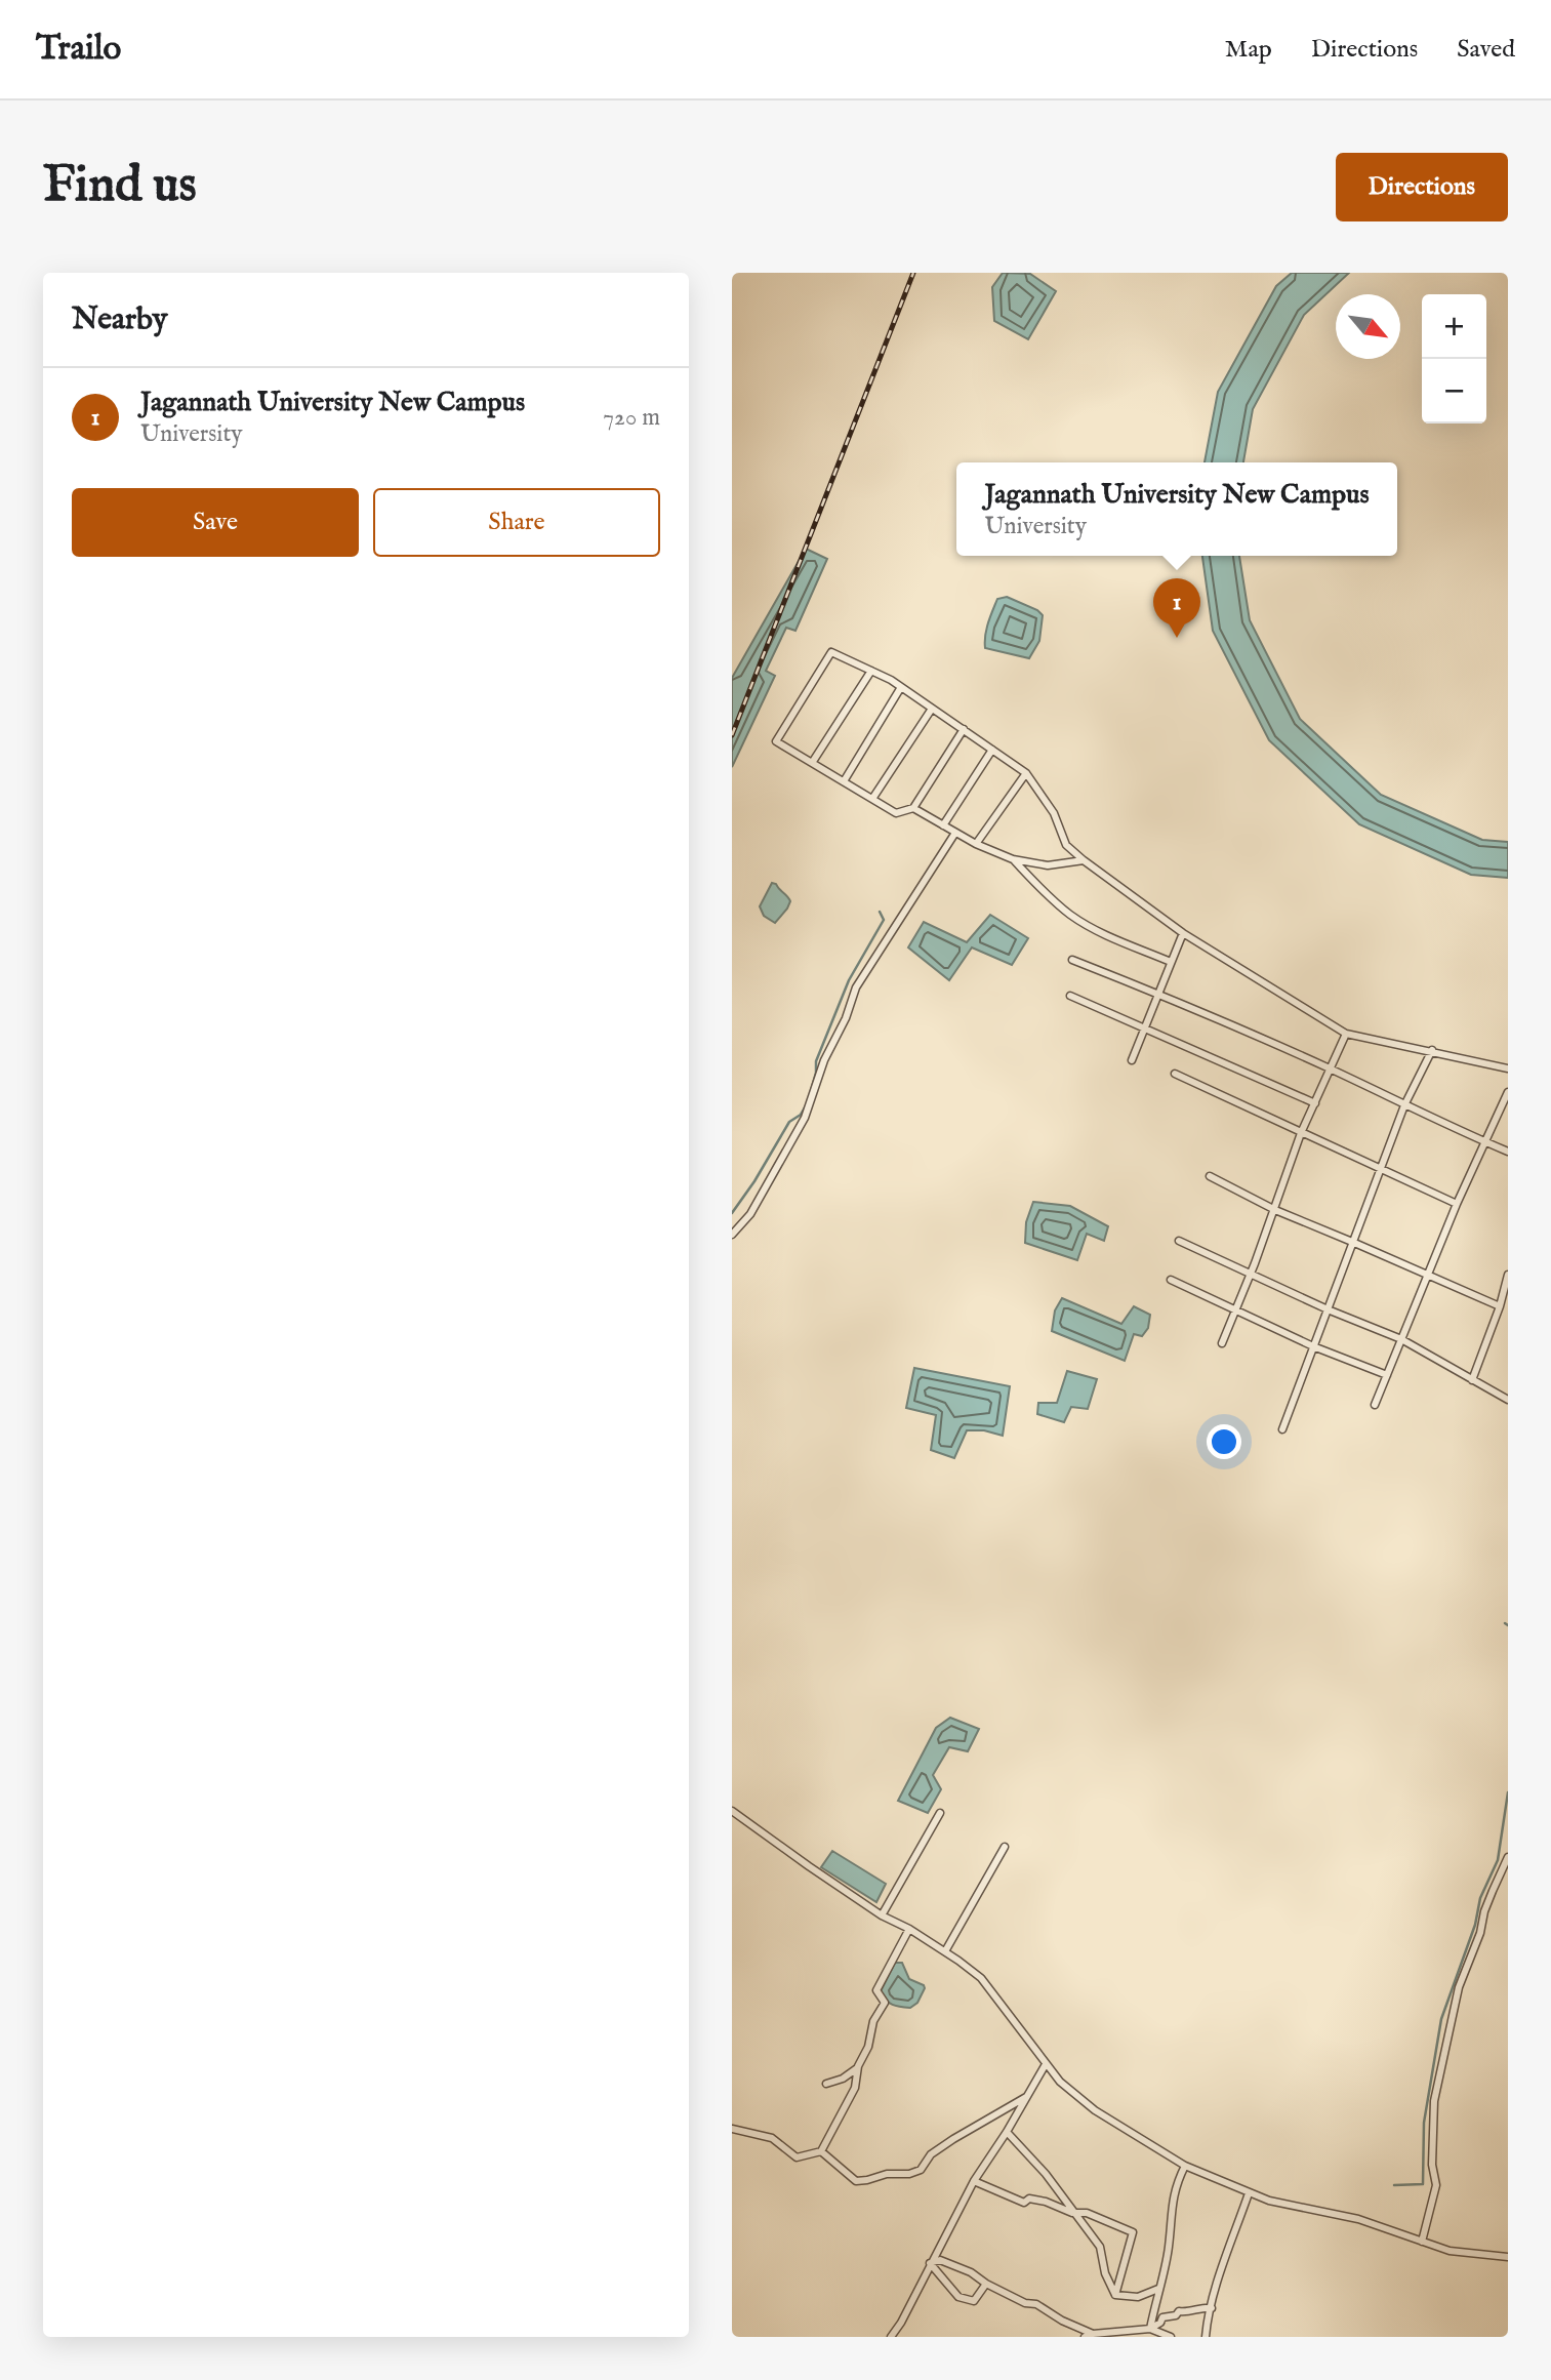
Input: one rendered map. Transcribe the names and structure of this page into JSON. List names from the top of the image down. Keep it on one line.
{"north":"bottom right","page":{"header":"Trailo","nav":["Map","Directions","Saved"],"buttons":["Directions",["Save","Share"]],"title":"Find us","heading":"Nearby","map_buttons":["+","−"],"list":[{"mark":"1","name":"Jagannath University New Campus","note":"University","value":"720 m"}],"popup":["Jagannath University New Campus","University"],"pins":"1"}}
